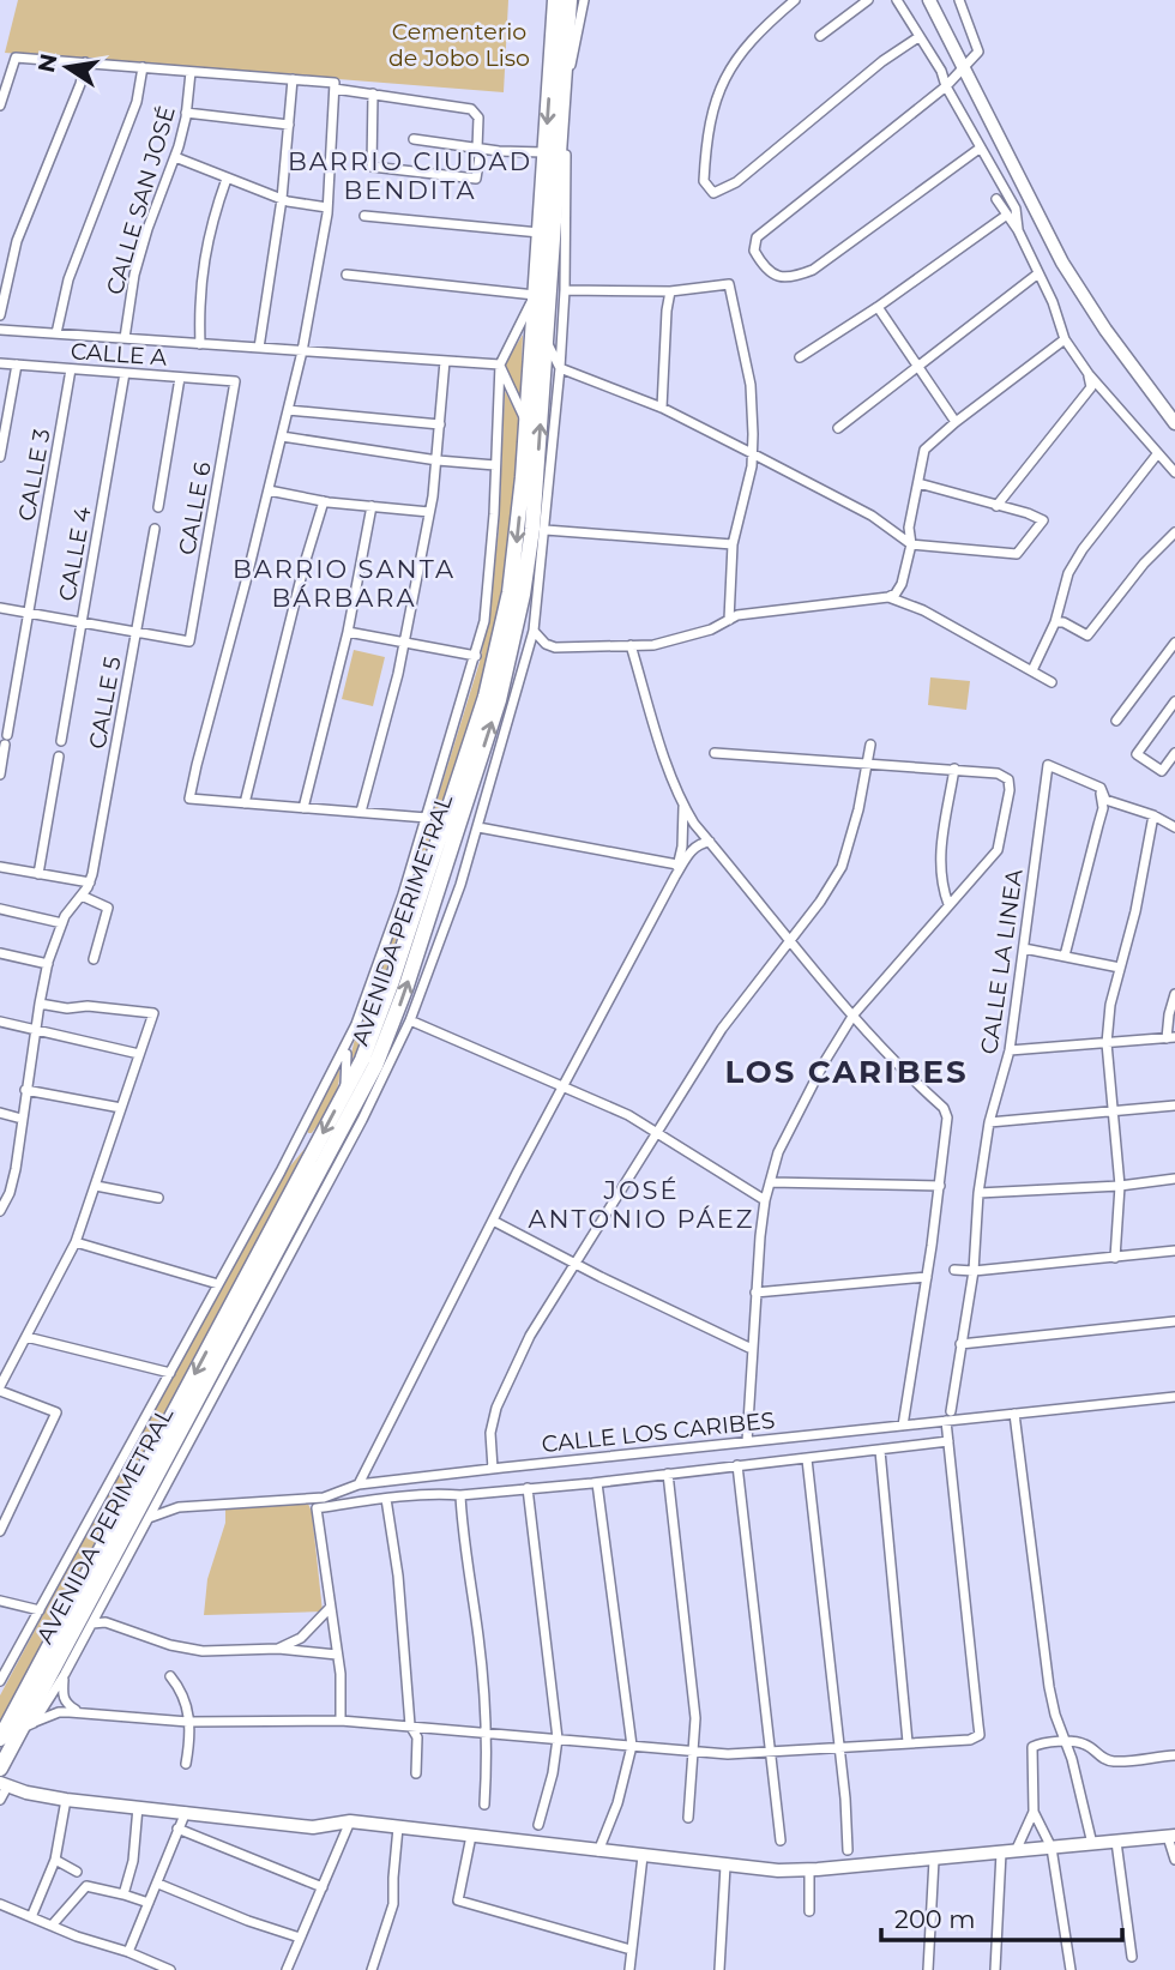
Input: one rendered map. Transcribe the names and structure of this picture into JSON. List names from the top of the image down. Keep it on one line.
{"streets":{"highway":["AVENIDA PERIMETRAL"],"street":["CALLE SAN JOSÉ","CALLE A","CALLE 3","CALLE 6","CALLE 4","CALLE 5","CALLE LA LINEA","CALLE LOS CARIBES"]},"crossings":[["CALLE A","CALLE 3"],["CALLE A","CALLE 6"],["CALLE A","CALLE 4"],["CALLE 6","CALLE 5"],["CALLE LA LINEA","CALLE LOS CARIBES"]],"districts":["BARRIO CIUDAD BENDITA","BARRIO SANTA BÁRBARA","LOS CARIBES","JOSÉ ANTONIO PÁEZ"],"parks":["Cementerio de Jobo Liso"],"scale_bar":"200 m","north":"left"}
